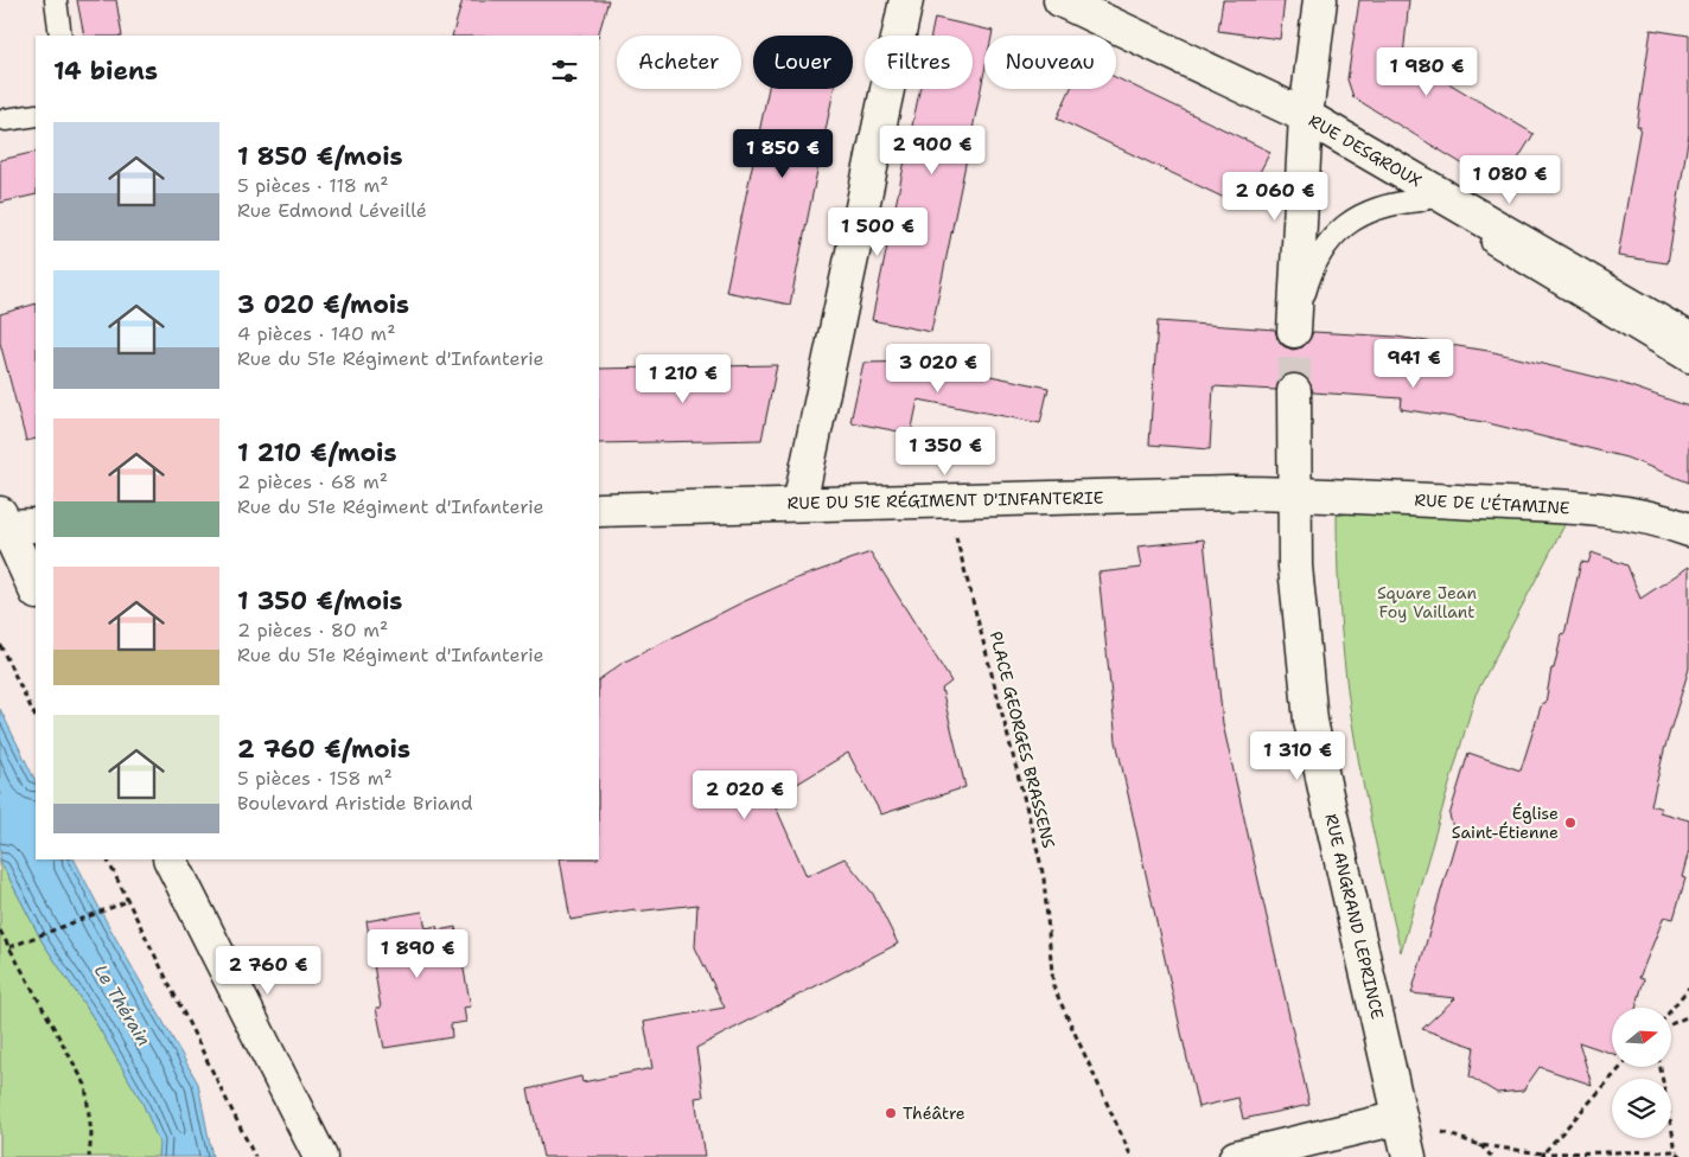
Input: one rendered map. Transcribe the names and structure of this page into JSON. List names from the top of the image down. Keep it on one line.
{"streets":{"street":["RUE DESGROUX","RUE DU 51E RÉGIMENT D'INFANTERIE","RUE DE L'ÉTAMINE","RUE ANGRAND LEPRINCE"],"path":["PLACE GEORGES BRASSENS"]},"crossings":[["RUE DU 51E RÉGIMENT D'INFANTERIE","RUE DE L'ÉTAMINE"],["RUE DU 51E RÉGIMENT D'INFANTERIE","PLACE GEORGES BRASSENS"],["RUE DU 51E RÉGIMENT D'INFANTERIE","RUE ANGRAND LEPRINCE"],["RUE DE L'ÉTAMINE","RUE ANGRAND LEPRINCE"]],"water":["Le Thérain"],"parks":["Square Jean Foy Vaillant"],"places":["Église Saint-Étienne","Théâtre"],"north":"right","page":{"chip":["Acheter","Louer","Filtres","Nouveau"],"heading":"14 biens","price":["1 980 €","2 900 €","1 850 €","1 080 €","2 060 €","1 500 €","941 €","3 020 €","1 210 €","1 350 €","1 310 €","2 020 €","1 890 €","2 760 €"],"list":[{"name":"1 850 €/mois","note":"5 pièces · 118 m² · Rue Edmond Léveillé"},{"name":"3 020 €/mois","note":"4 pièces · 140 m² · Rue du 51e Régiment d'Infanterie"},{"name":"1 210 €/mois","note":"2 pièces · 68 m² · Rue du 51e Régiment d'Infanterie"},{"name":"1 350 €/mois","note":"2 pièces · 80 m² · Rue du 51e Régiment d'Infanterie"},{"name":"2 760 €/mois","note":"5 pièces · 158 m² · Boulevard Aristide Briand"}]}}
